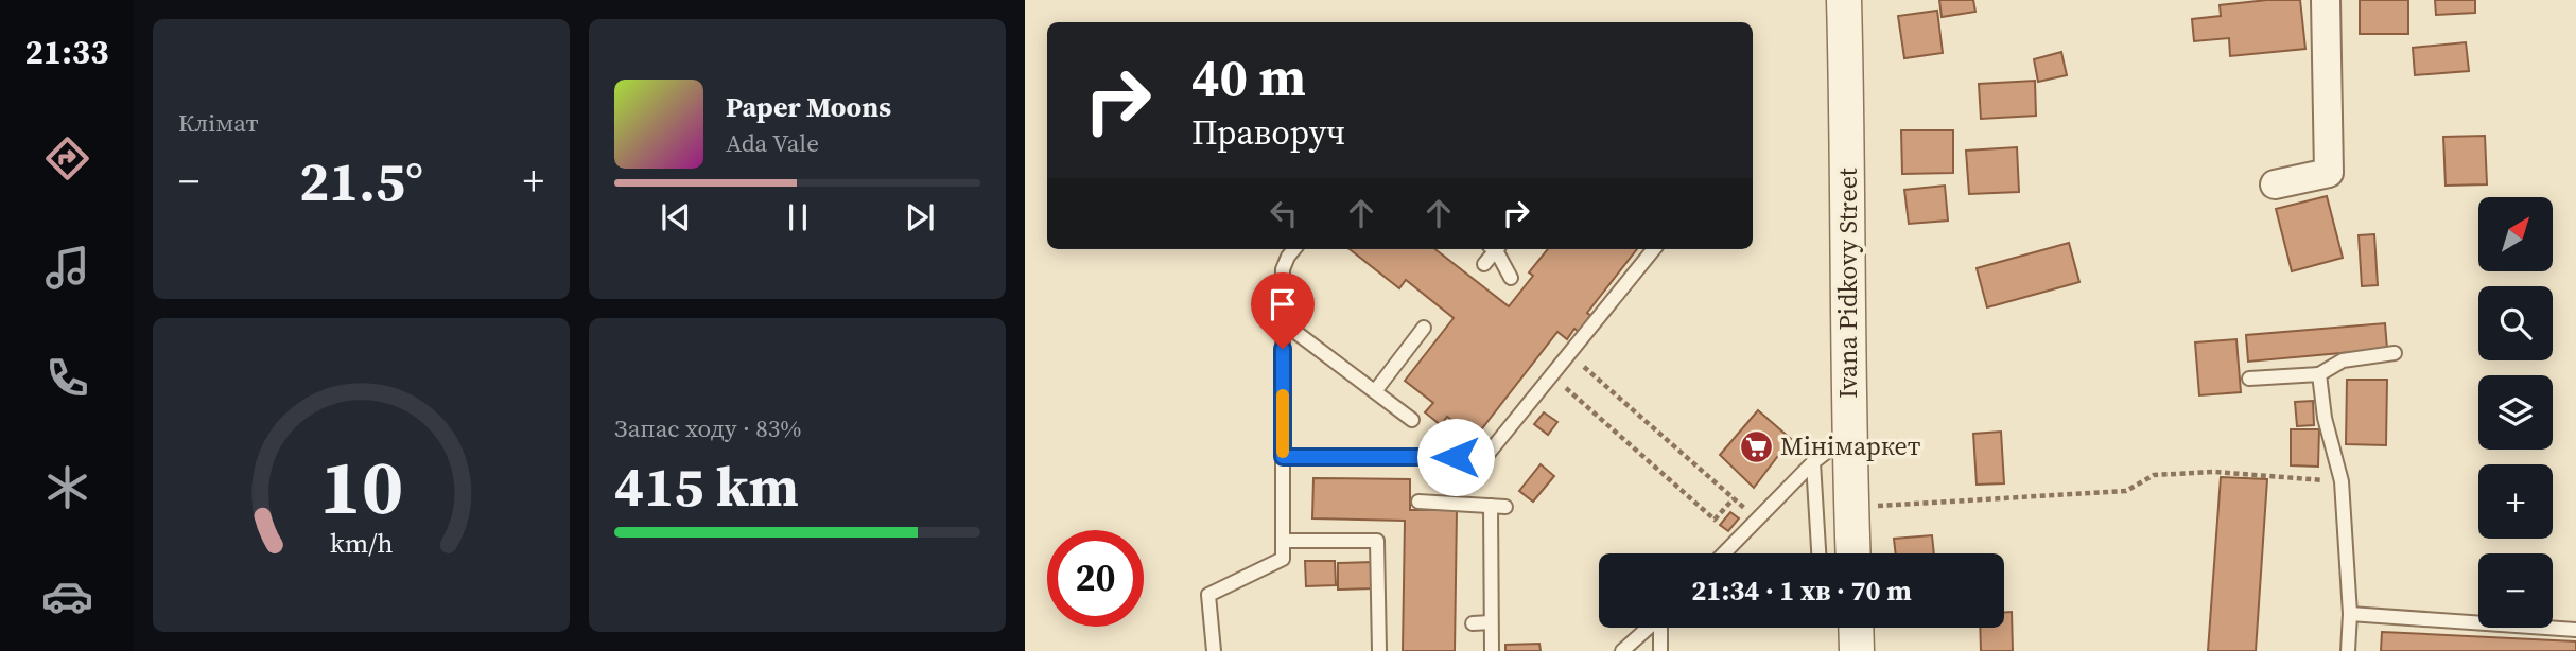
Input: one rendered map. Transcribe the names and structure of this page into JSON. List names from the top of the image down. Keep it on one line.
{"streets":{"street":["Ivana Pidkovy Street"]},"places":{"supermarket":["Мінімаркет"]},"north":"top right","page":{"tabs":"21:33","tile":["Клімат",["Запас ходу · 83%","415 km"]],"turn":["40 m","Праворуч"],"song":["Paper Moons","Ada Vale"],"heat":["−","21.5°","+"],"map_buttons":["+","−"],"limit":"20","trip":"21:34 · 1 хв · 70 m","gauge":["10","km/h"]}}
